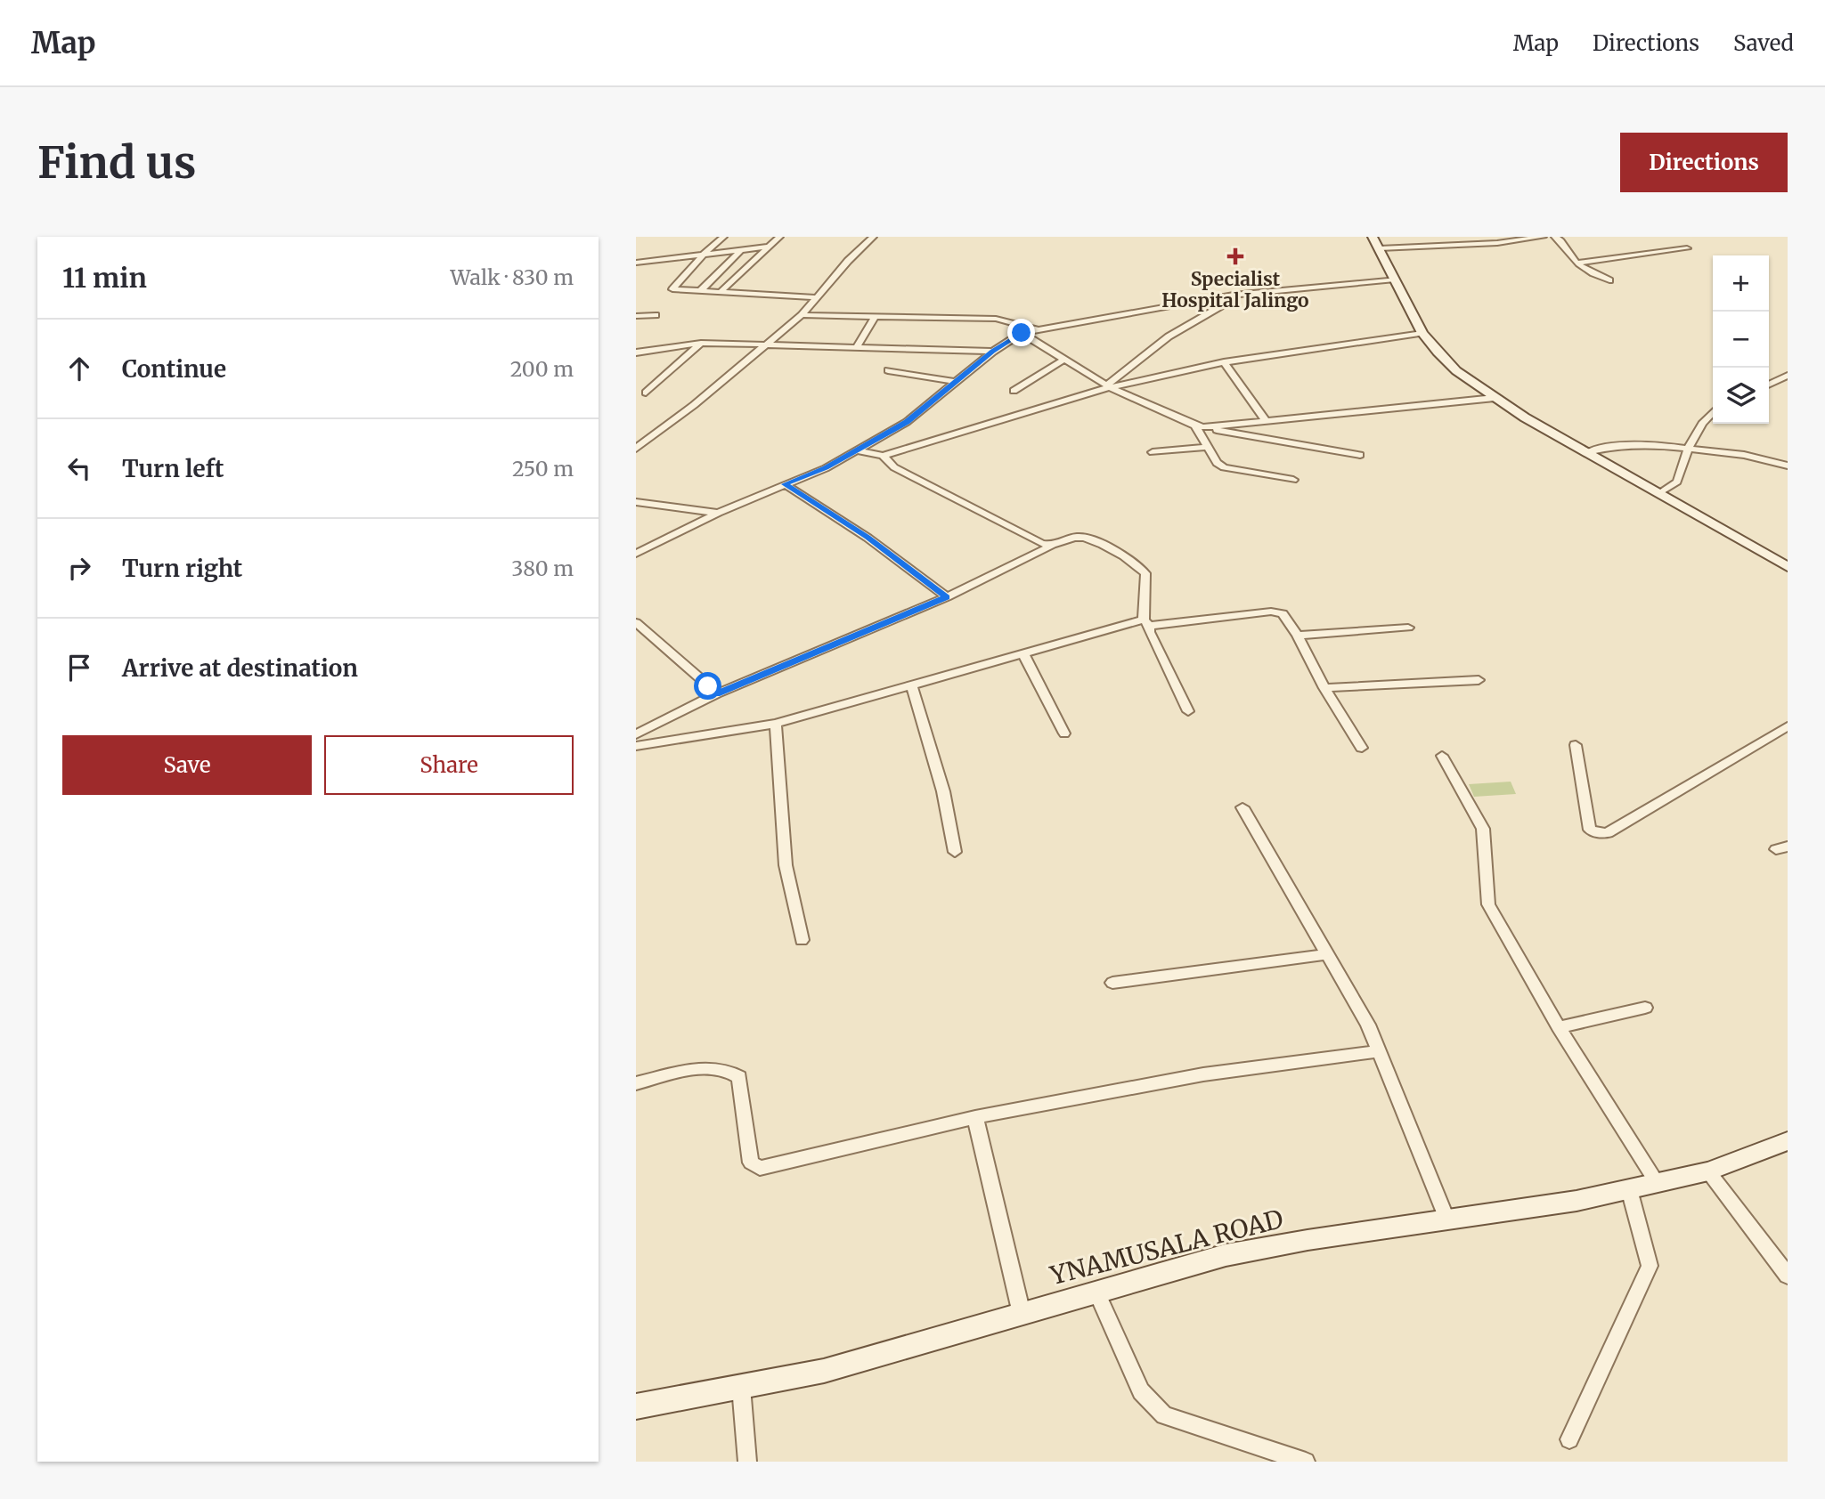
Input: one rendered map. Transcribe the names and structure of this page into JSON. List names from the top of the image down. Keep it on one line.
{"streets":{"main road":["YNAMUSALA ROAD"]},"places":{"health":["Specialist Hospital Jalingo"]},"page":{"header":"Map","nav":["Map","Directions","Saved"],"buttons":["Directions",["Save","Share"]],"title":"Find us","heading":["11 min","Walk · 830 m"],"map_buttons":["+","−"],"list":[["Continue","200 m"],["Turn left","250 m"],["Turn right","380 m"],"Arrive at destination"]}}
